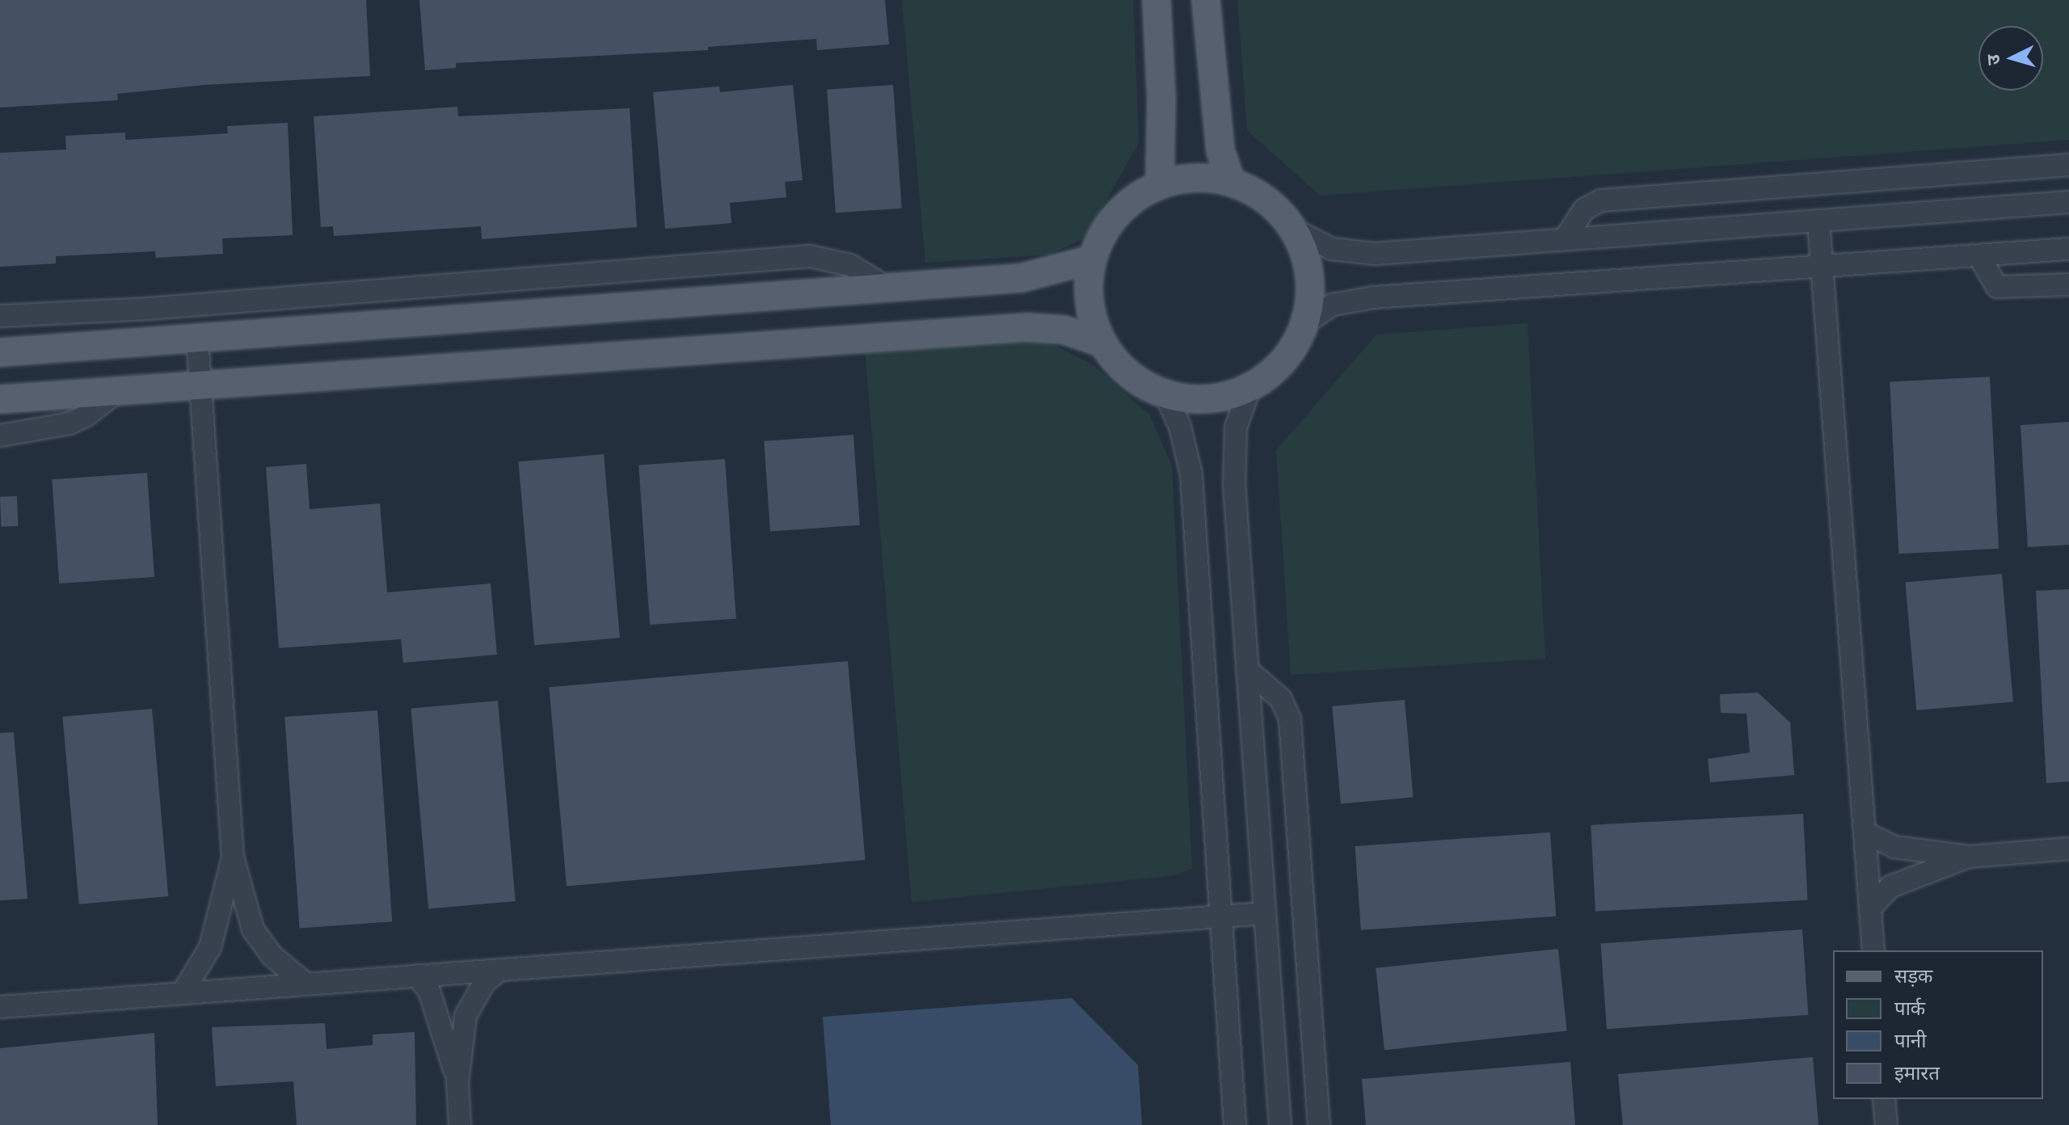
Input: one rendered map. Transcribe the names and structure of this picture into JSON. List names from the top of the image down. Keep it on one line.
{"legend":["सड़क","पार्क","पानी","इमारत"],"north":"left"}
